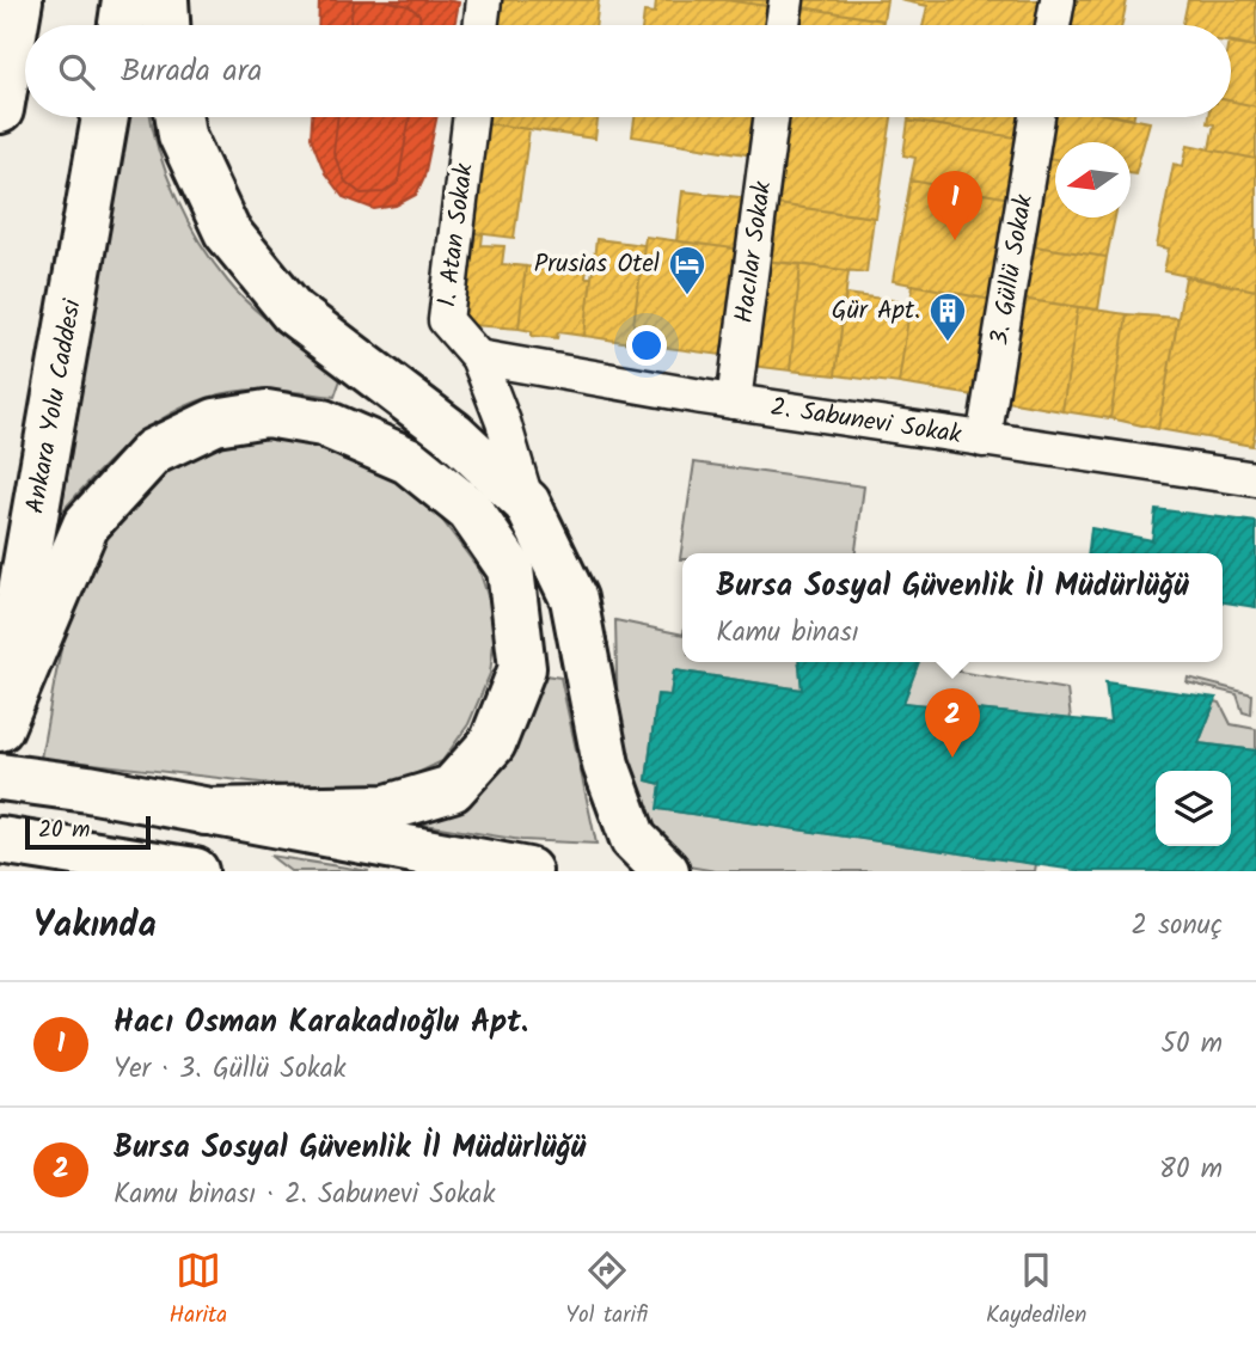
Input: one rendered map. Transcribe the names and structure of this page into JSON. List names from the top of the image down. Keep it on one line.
{"streets":{"main road":["Ankara Yolu Caddesi"],"street":["1. Atan Sokak","Hacılar Sokak","3. Güllü Sokak","2. Sabunevi Sokak"]},"crossings":[["1. Atan Sokak","2. Sabunevi Sokak"],["Hacılar Sokak","2. Sabunevi Sokak"],["3. Güllü Sokak","2. Sabunevi Sokak"]],"places":{"hotel":["Prusias Otel"],"building":["Gür Apt."]},"scale_bar":"20 m","north":"left","page":{"search":"Burada ara","pins":["1","2"],"popup":["Bursa Sosyal Güvenlik İl Müdürlüğü","Kamu binası"],"scale":"20 m","heading":["Yakında","2 sonuç"],"list":[{"mark":"1","name":"Hacı Osman Karakadıoğlu Apt.","note":"Yer · 3. Güllü Sokak","value":"50 m"},{"mark":"2","name":"Bursa Sosyal Güvenlik İl Müdürlüğü","note":"Kamu binası · 2. Sabunevi Sokak","value":"80 m"}],"nav":["Harita","Yol tarifi","Kaydedilen"]}}
